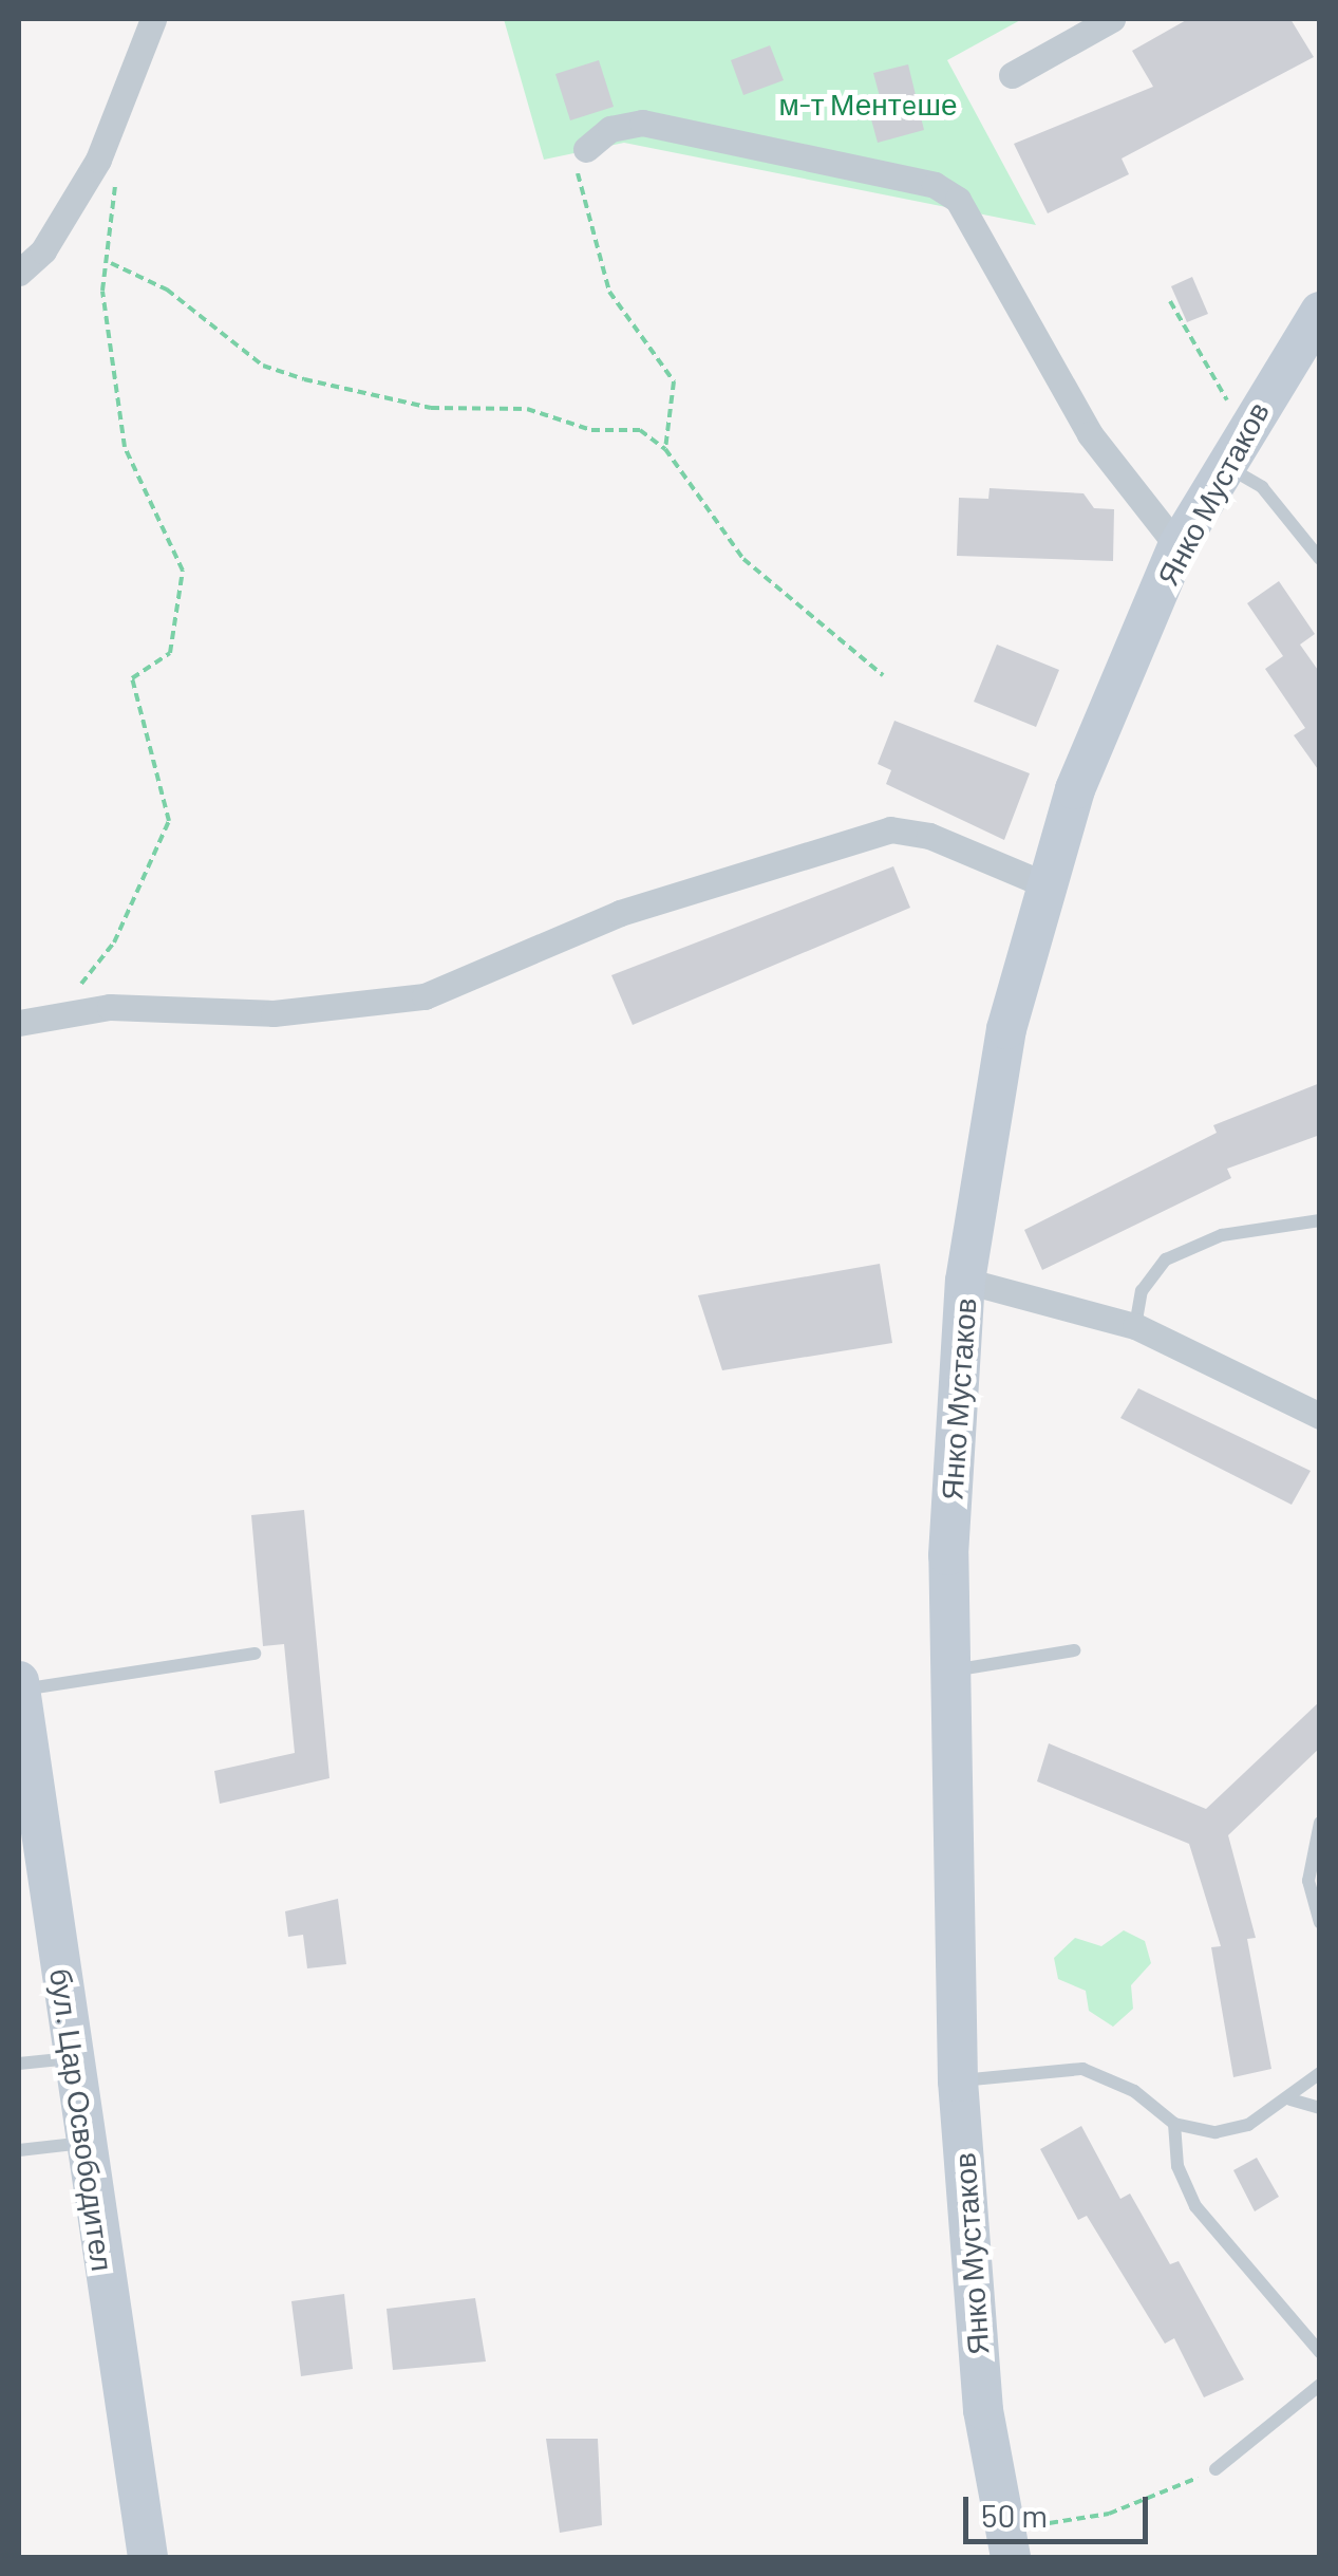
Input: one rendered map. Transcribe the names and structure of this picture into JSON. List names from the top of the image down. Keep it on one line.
{"streets":{"street":["Янко Мустаков","бул. Цар Освободител"]},"parks":["м-т Ментeше"],"scale_bar":"50 m"}
